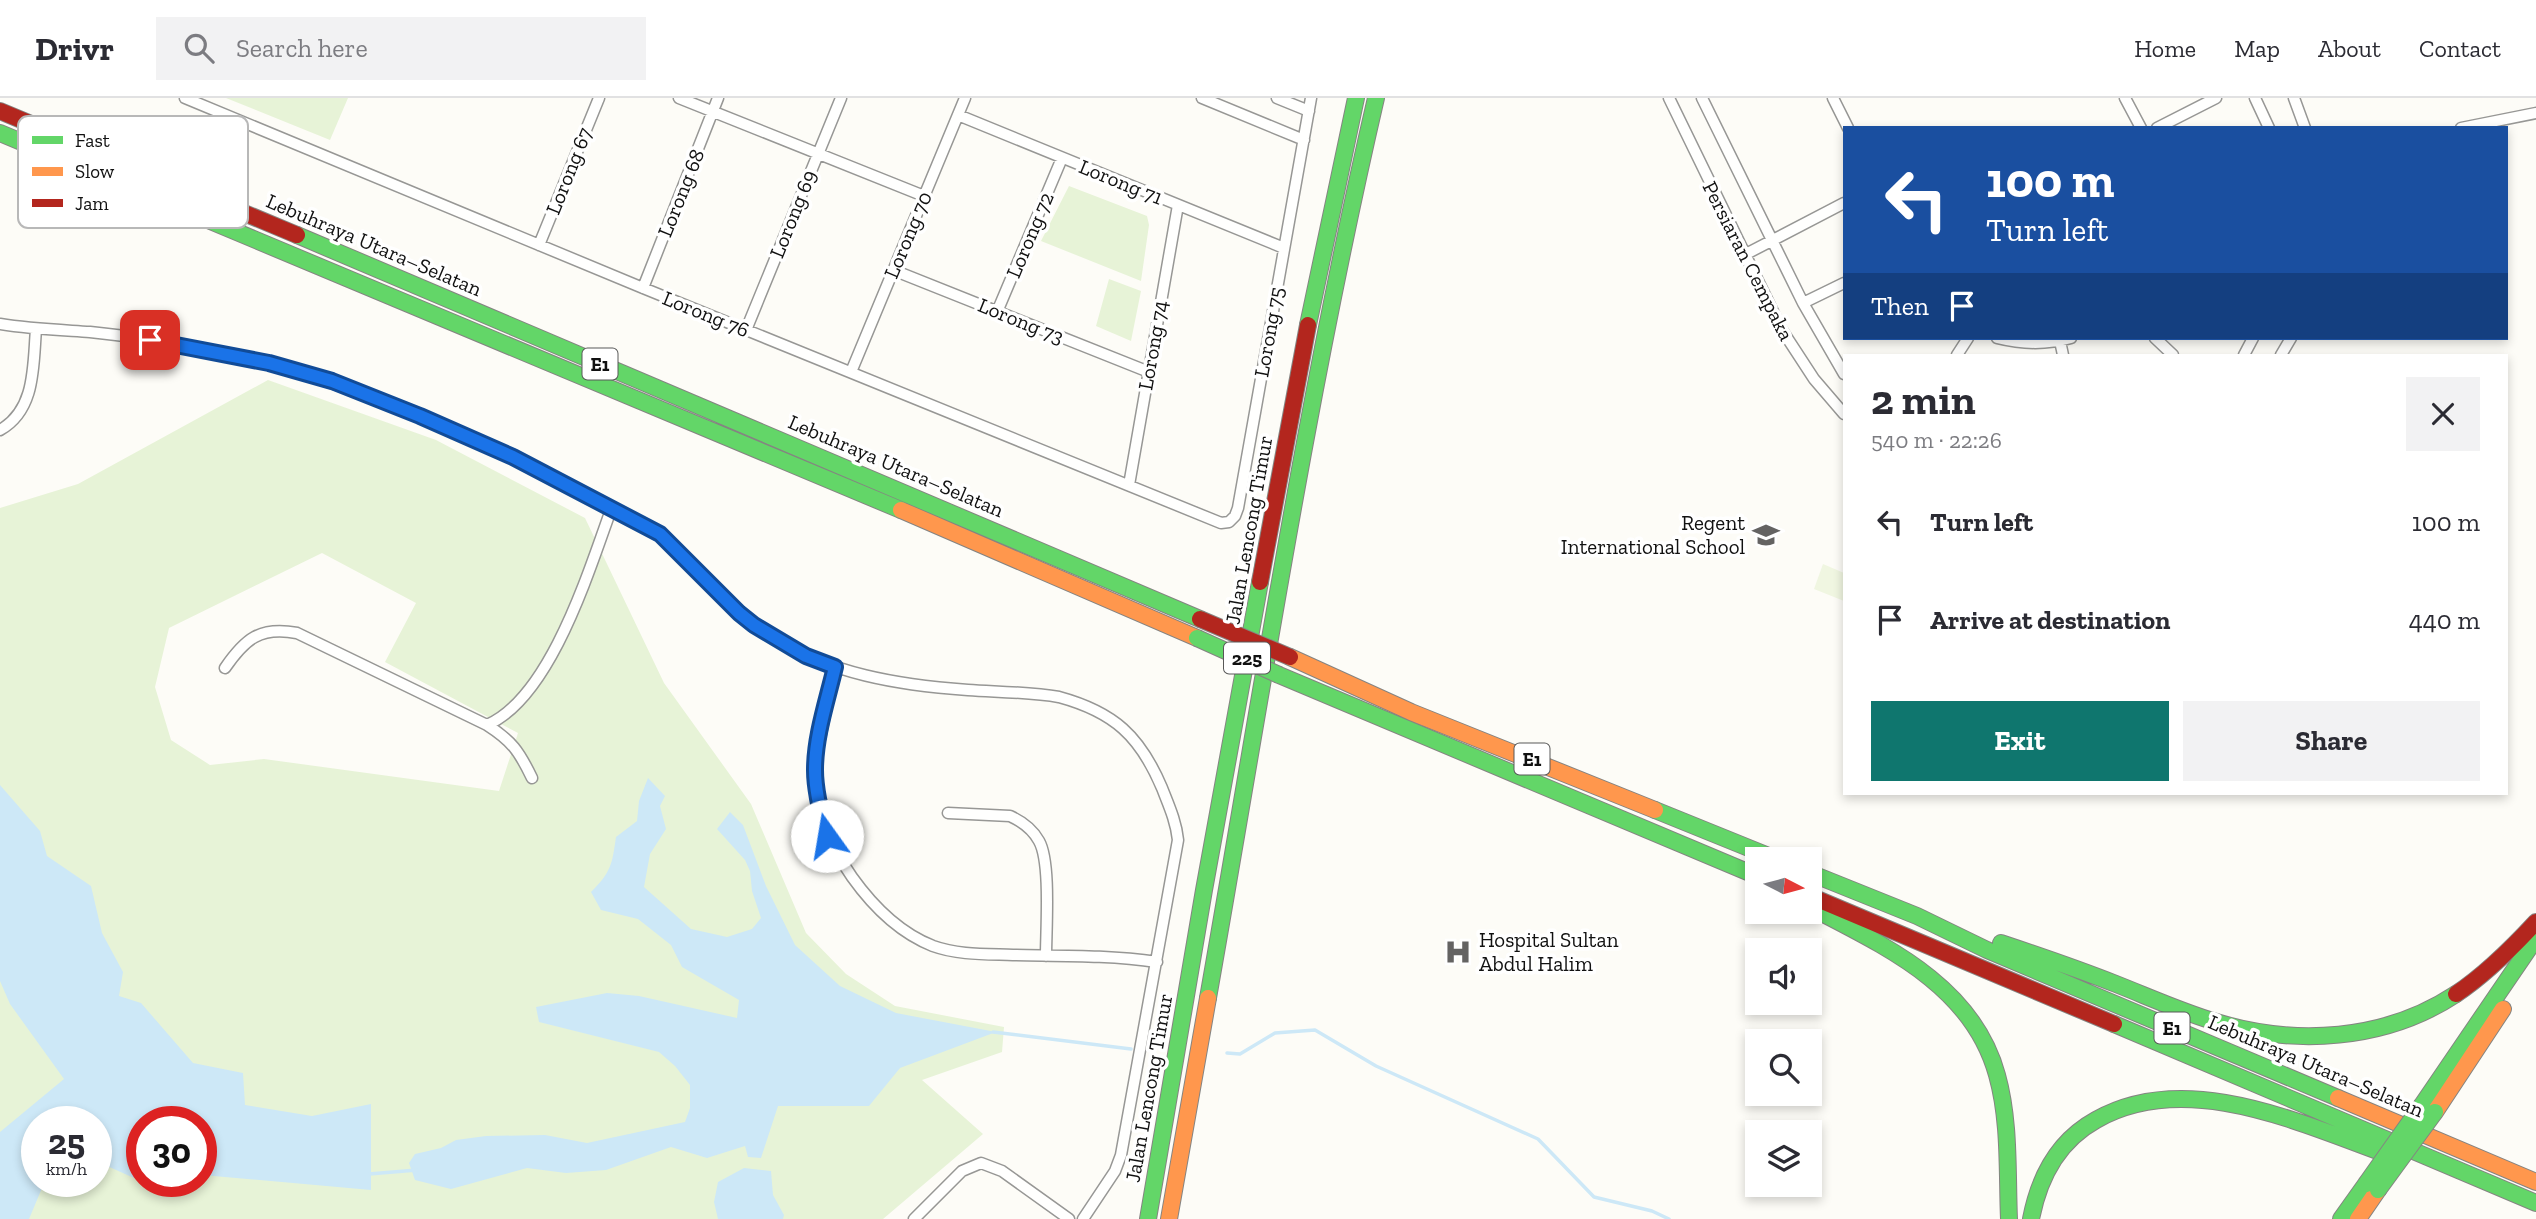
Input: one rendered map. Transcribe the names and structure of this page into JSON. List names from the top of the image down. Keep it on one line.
{"streets":{"highway":["Lebuhraya Utara–Selatan","E1","Jalan Lencong Timur","225"],"street":["Lorong 67","Lorong 71","Lorong 68","Lorong 69","Lorong 70","Lorong 72","Persiaran Cempaka","Lorong 76","Lorong 73","Lorong 75","Lorong 74"]},"crossings":[["Lorong 67","Lorong 76"],["Lorong 71","Lorong 70"],["Lorong 71","Lorong 72"],["Lorong 71","Lorong 75"],["Lorong 71","Lorong 74"],["Lorong 68","Lorong 76"],["Lorong 69","Lorong 76"],["Lorong 70","Lorong 76"],["Lorong 70","Lorong 73"],["Lorong 72","Lorong 73"],["Lorong 76","Lorong 75"],["Lorong 76","Lorong 74"],["Lorong 73","Lorong 74"]],"places":{"school or university":["Regent International School"],"hospital":["Hospital Sultan Abdul Halim"]},"legend":["Fast","Slow","Jam"],"north":"right","page":{"header":"Drivr","search":"Search here","nav":["Home","Map","About","Contact"],"turn":["100 m","Turn left"],"then":"Then","heading":["2 min","540 m · 22:26"],"list":[{"name":"Turn left","value":"100 m"},{"name":"Arrive at destination","value":"440 m"}],"buttons":["Exit","Share"],"speed":"25 km/h","limit":"30"}}
